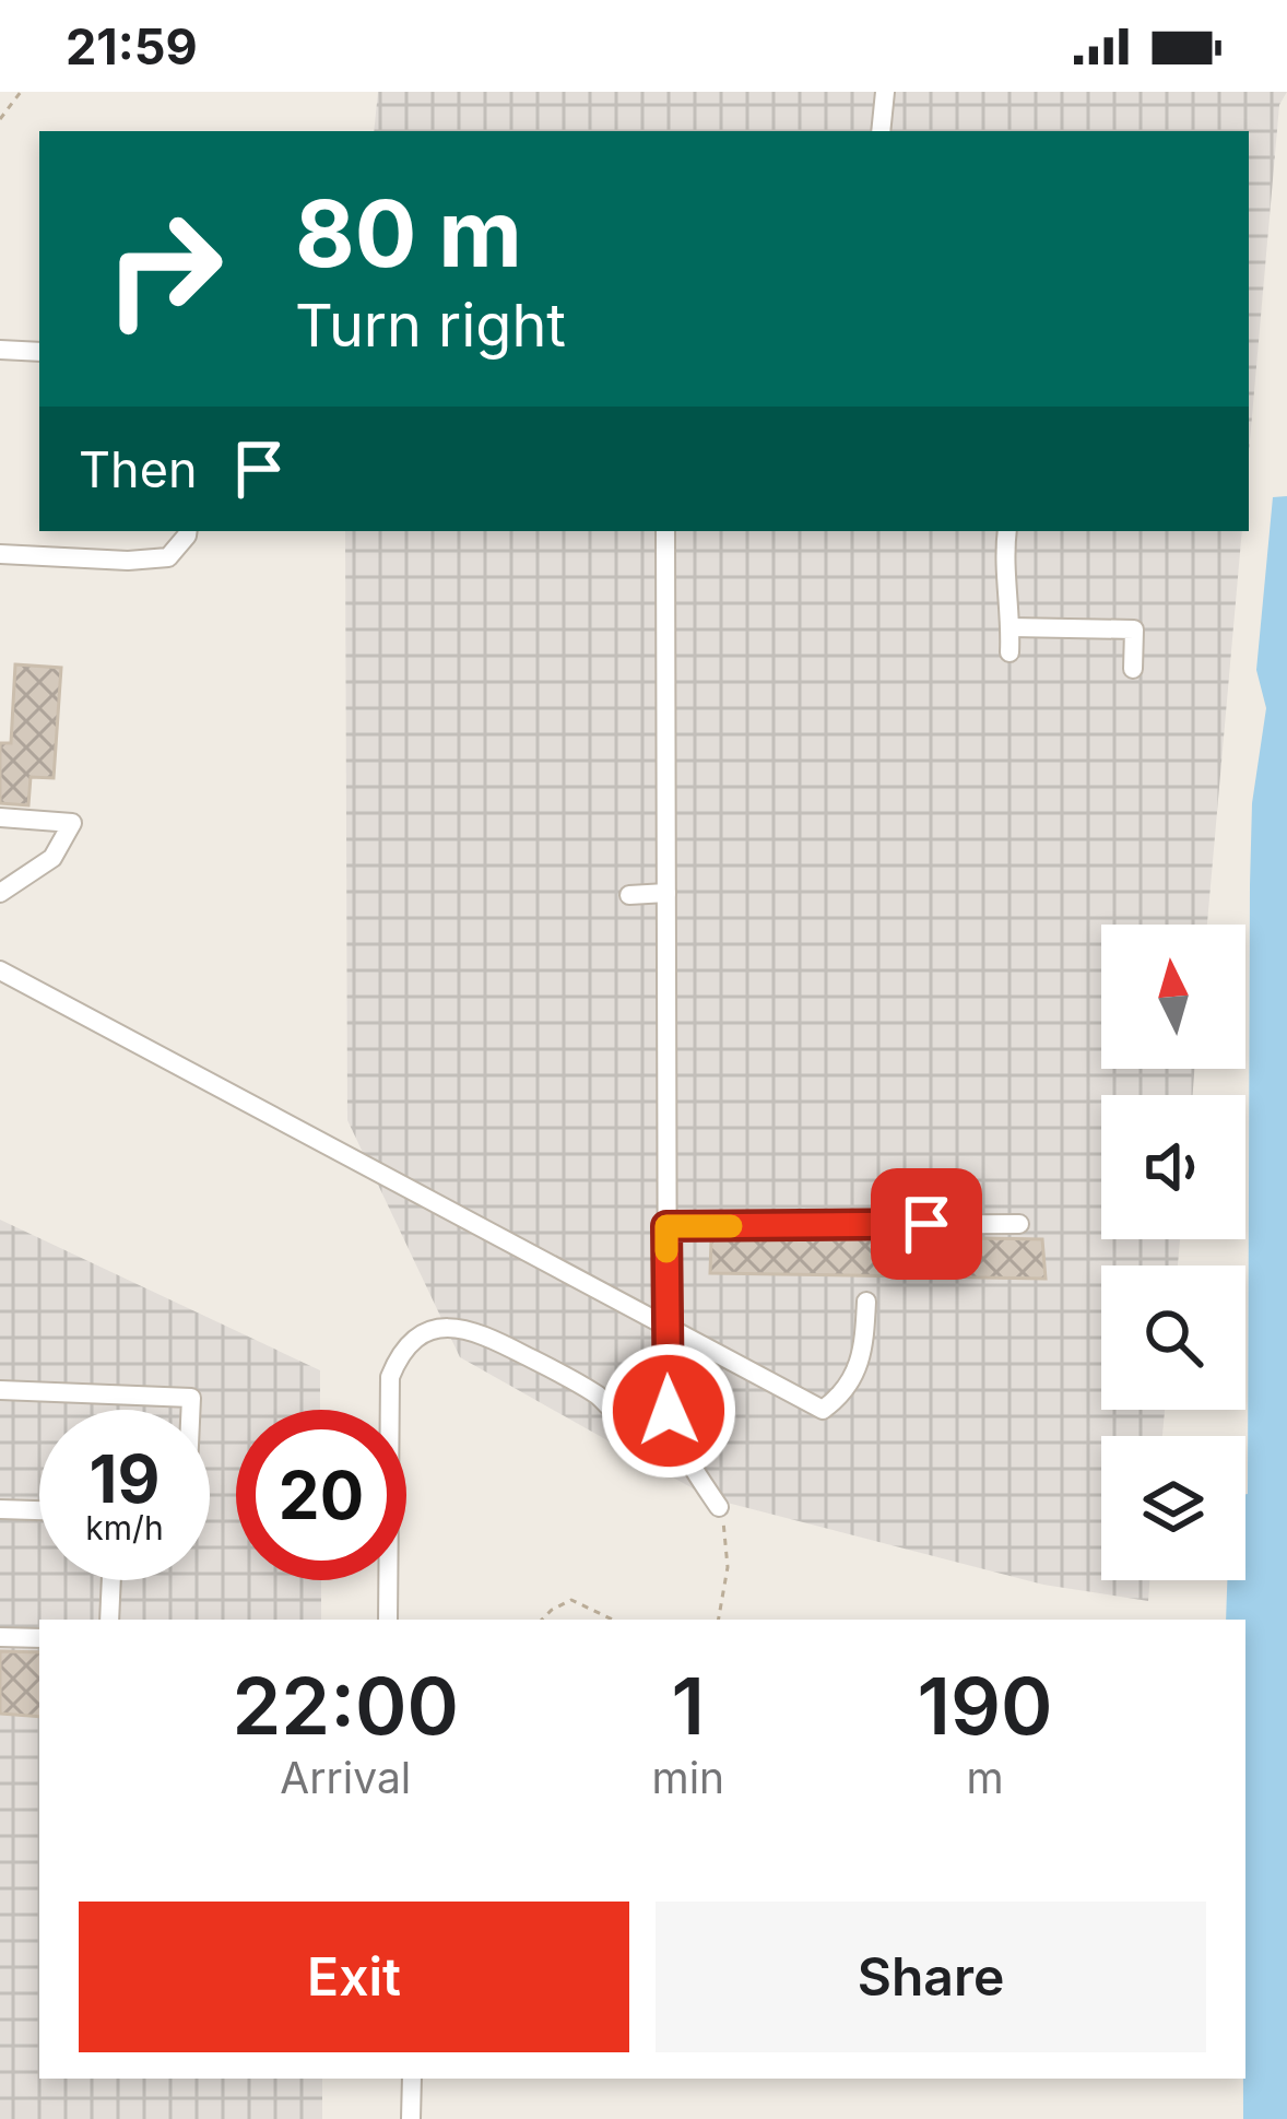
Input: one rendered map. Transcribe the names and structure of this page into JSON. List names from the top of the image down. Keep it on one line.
{"north":"top","page":{"status":"21:59","turn":["80 m","Turn right"],"then":"Then","speed":"19 km/h","limit":"20","eta":["22:00","Arrival","1","min","190","m"],"buttons":["Exit","Share"]}}
